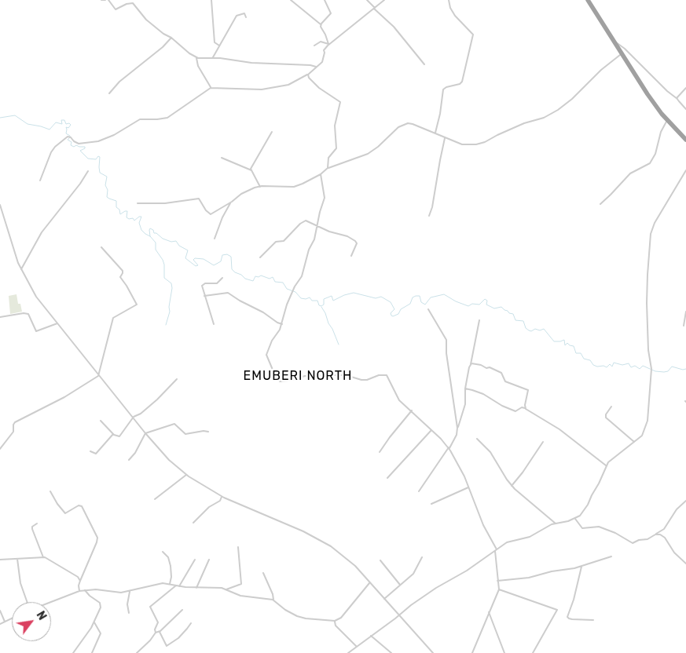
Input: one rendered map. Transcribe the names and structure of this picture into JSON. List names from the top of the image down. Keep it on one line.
{"districts":["EMUBERI NORTH"],"north":"top right"}
